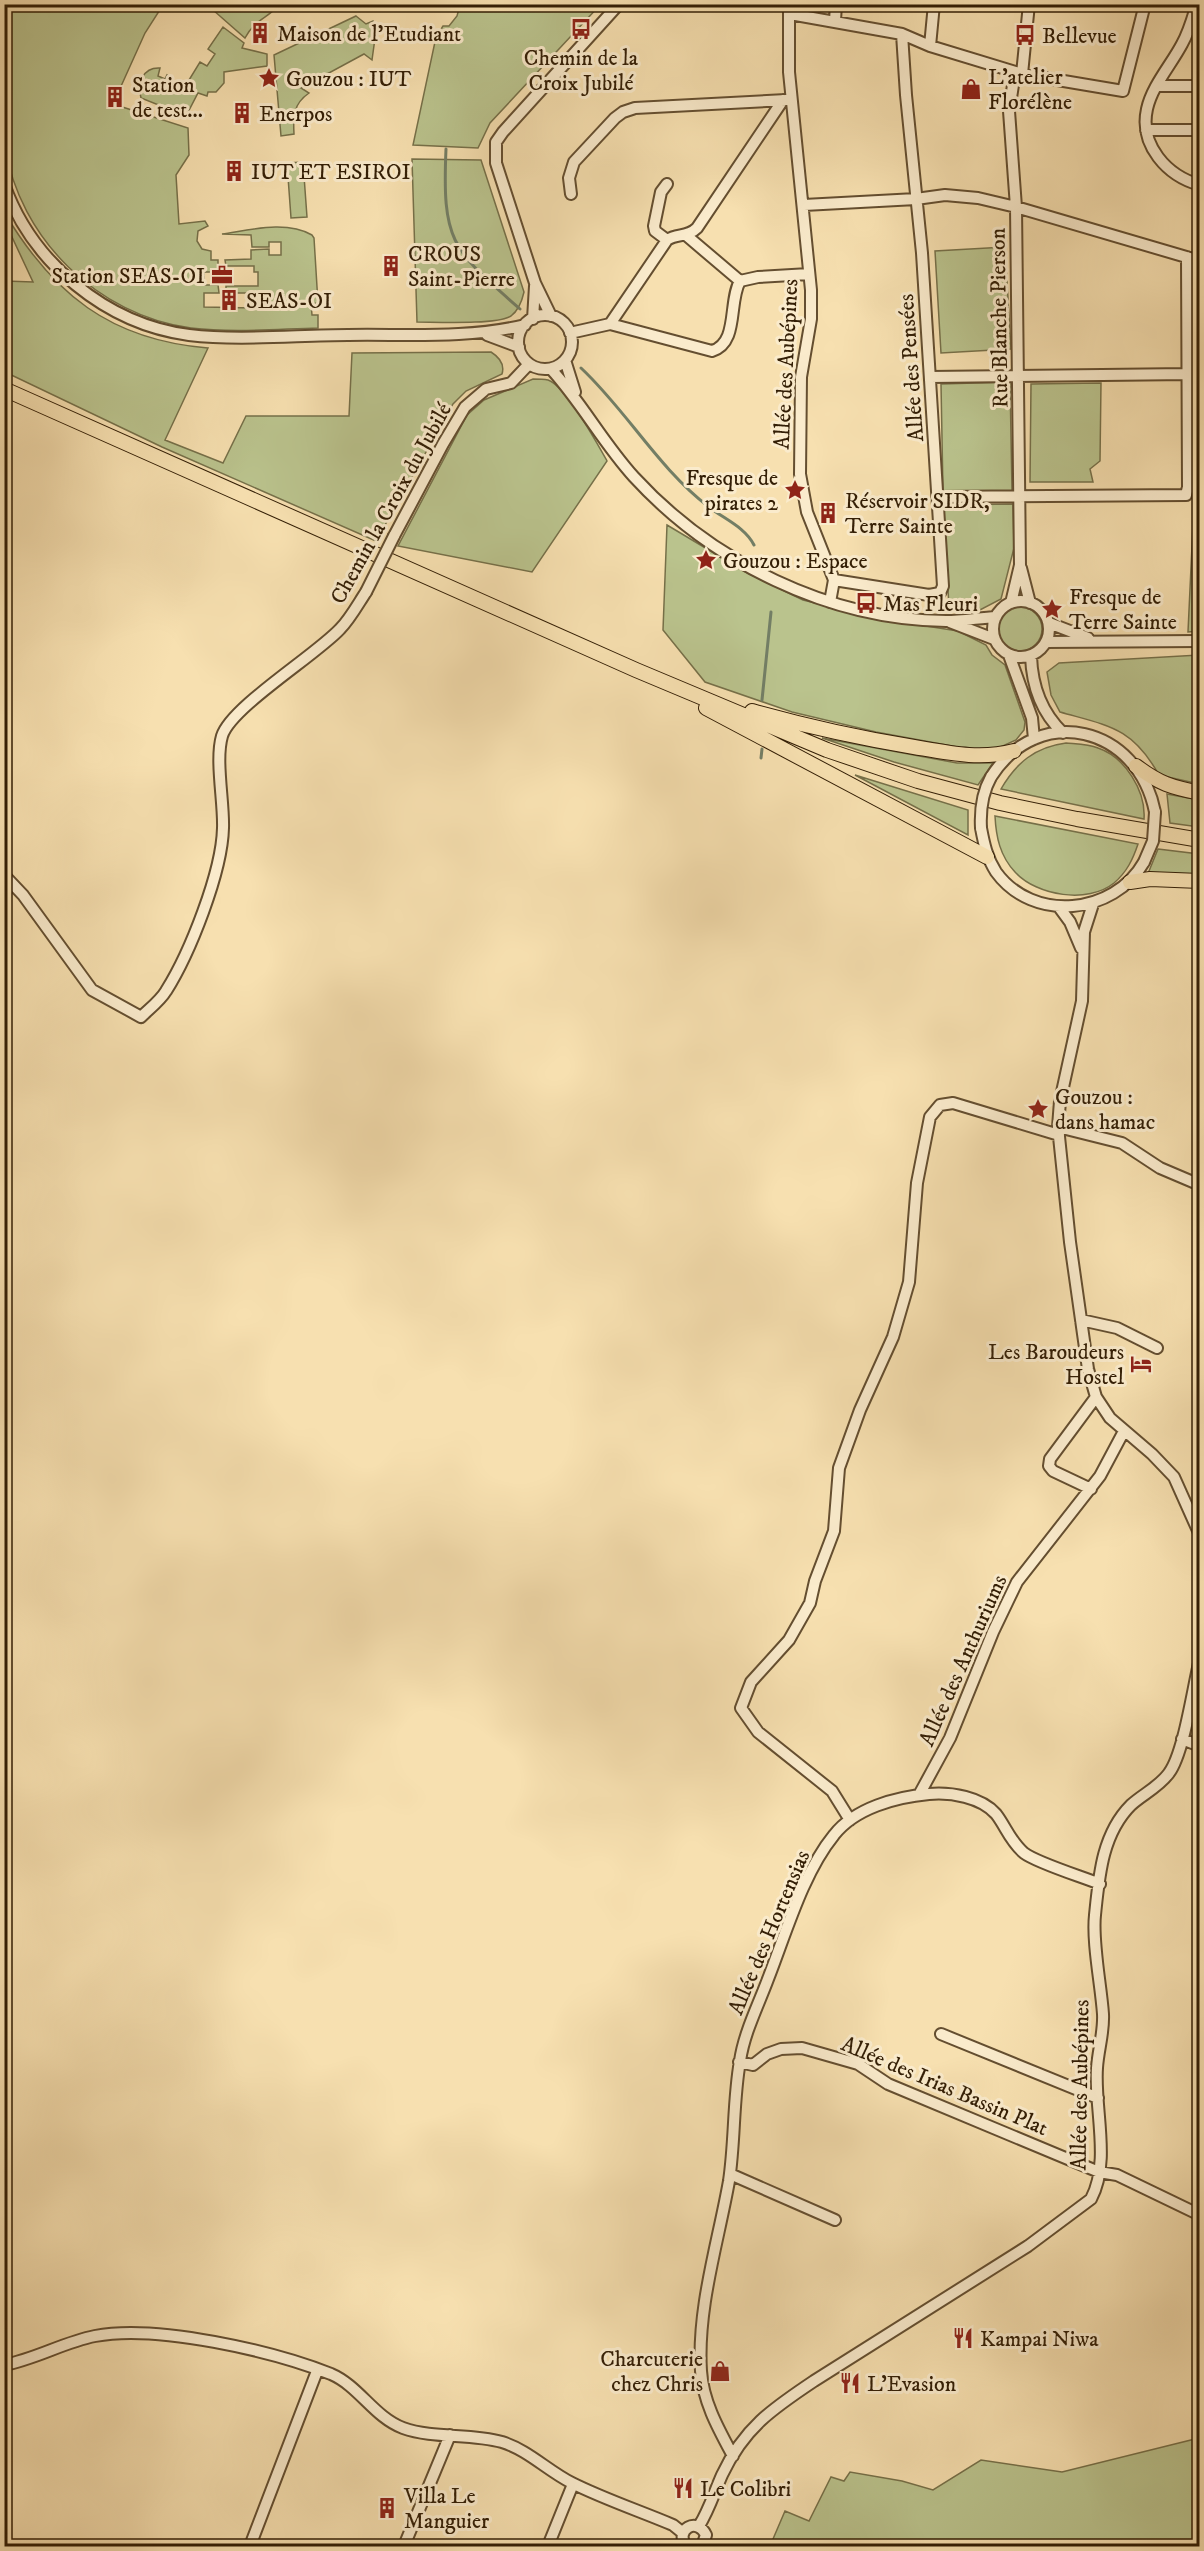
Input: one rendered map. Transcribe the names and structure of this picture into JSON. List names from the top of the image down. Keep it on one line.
{"streets":{"street":["Rue Blanche Pierson","Allée des Aubépines","Allée des Pensées","Chemin la Croix du Jubilé","Allée des Anthuriums","Allée des Hortensias","Allée des Irias Bassin Plat"]},"crossings":[["Allée des Aubépines","Allée des Pensées"],["Allée des Aubépines","Allée des Hortensias"],["Allée des Aubépines","Allée des Irias Bassin Plat"],["Allée des Anthuriums","Allée des Hortensias"],["Allée des Hortensias","Allée des Irias Bassin Plat"]],"places":{"bus stop":["Chemin de la Croix Jubilé","Bellevue","Mas Fleuri"],"building":["Maison de l'Etudiant","Station de test...","Enerpos","IUT ET ESIROI","CROUS Saint-Pierre","SEAS-OI","Réservoir SIDR, Terre Sainte","Villa Le Manguier"],"place":["Gouzou : IUT","Fresque de pirates 2","Gouzou : Espace","Fresque de Terre Sainte","Gouzou : dans hamac"],"shop":["L'atelier Florélène","Charcuterie chez Chris"],"office":["Station SEAS-OI"],"hotel":["Les Baroudeurs Hostel"],"restaurant":["Kampai Niwa","L'Evasion","Le Colibri"]}}
